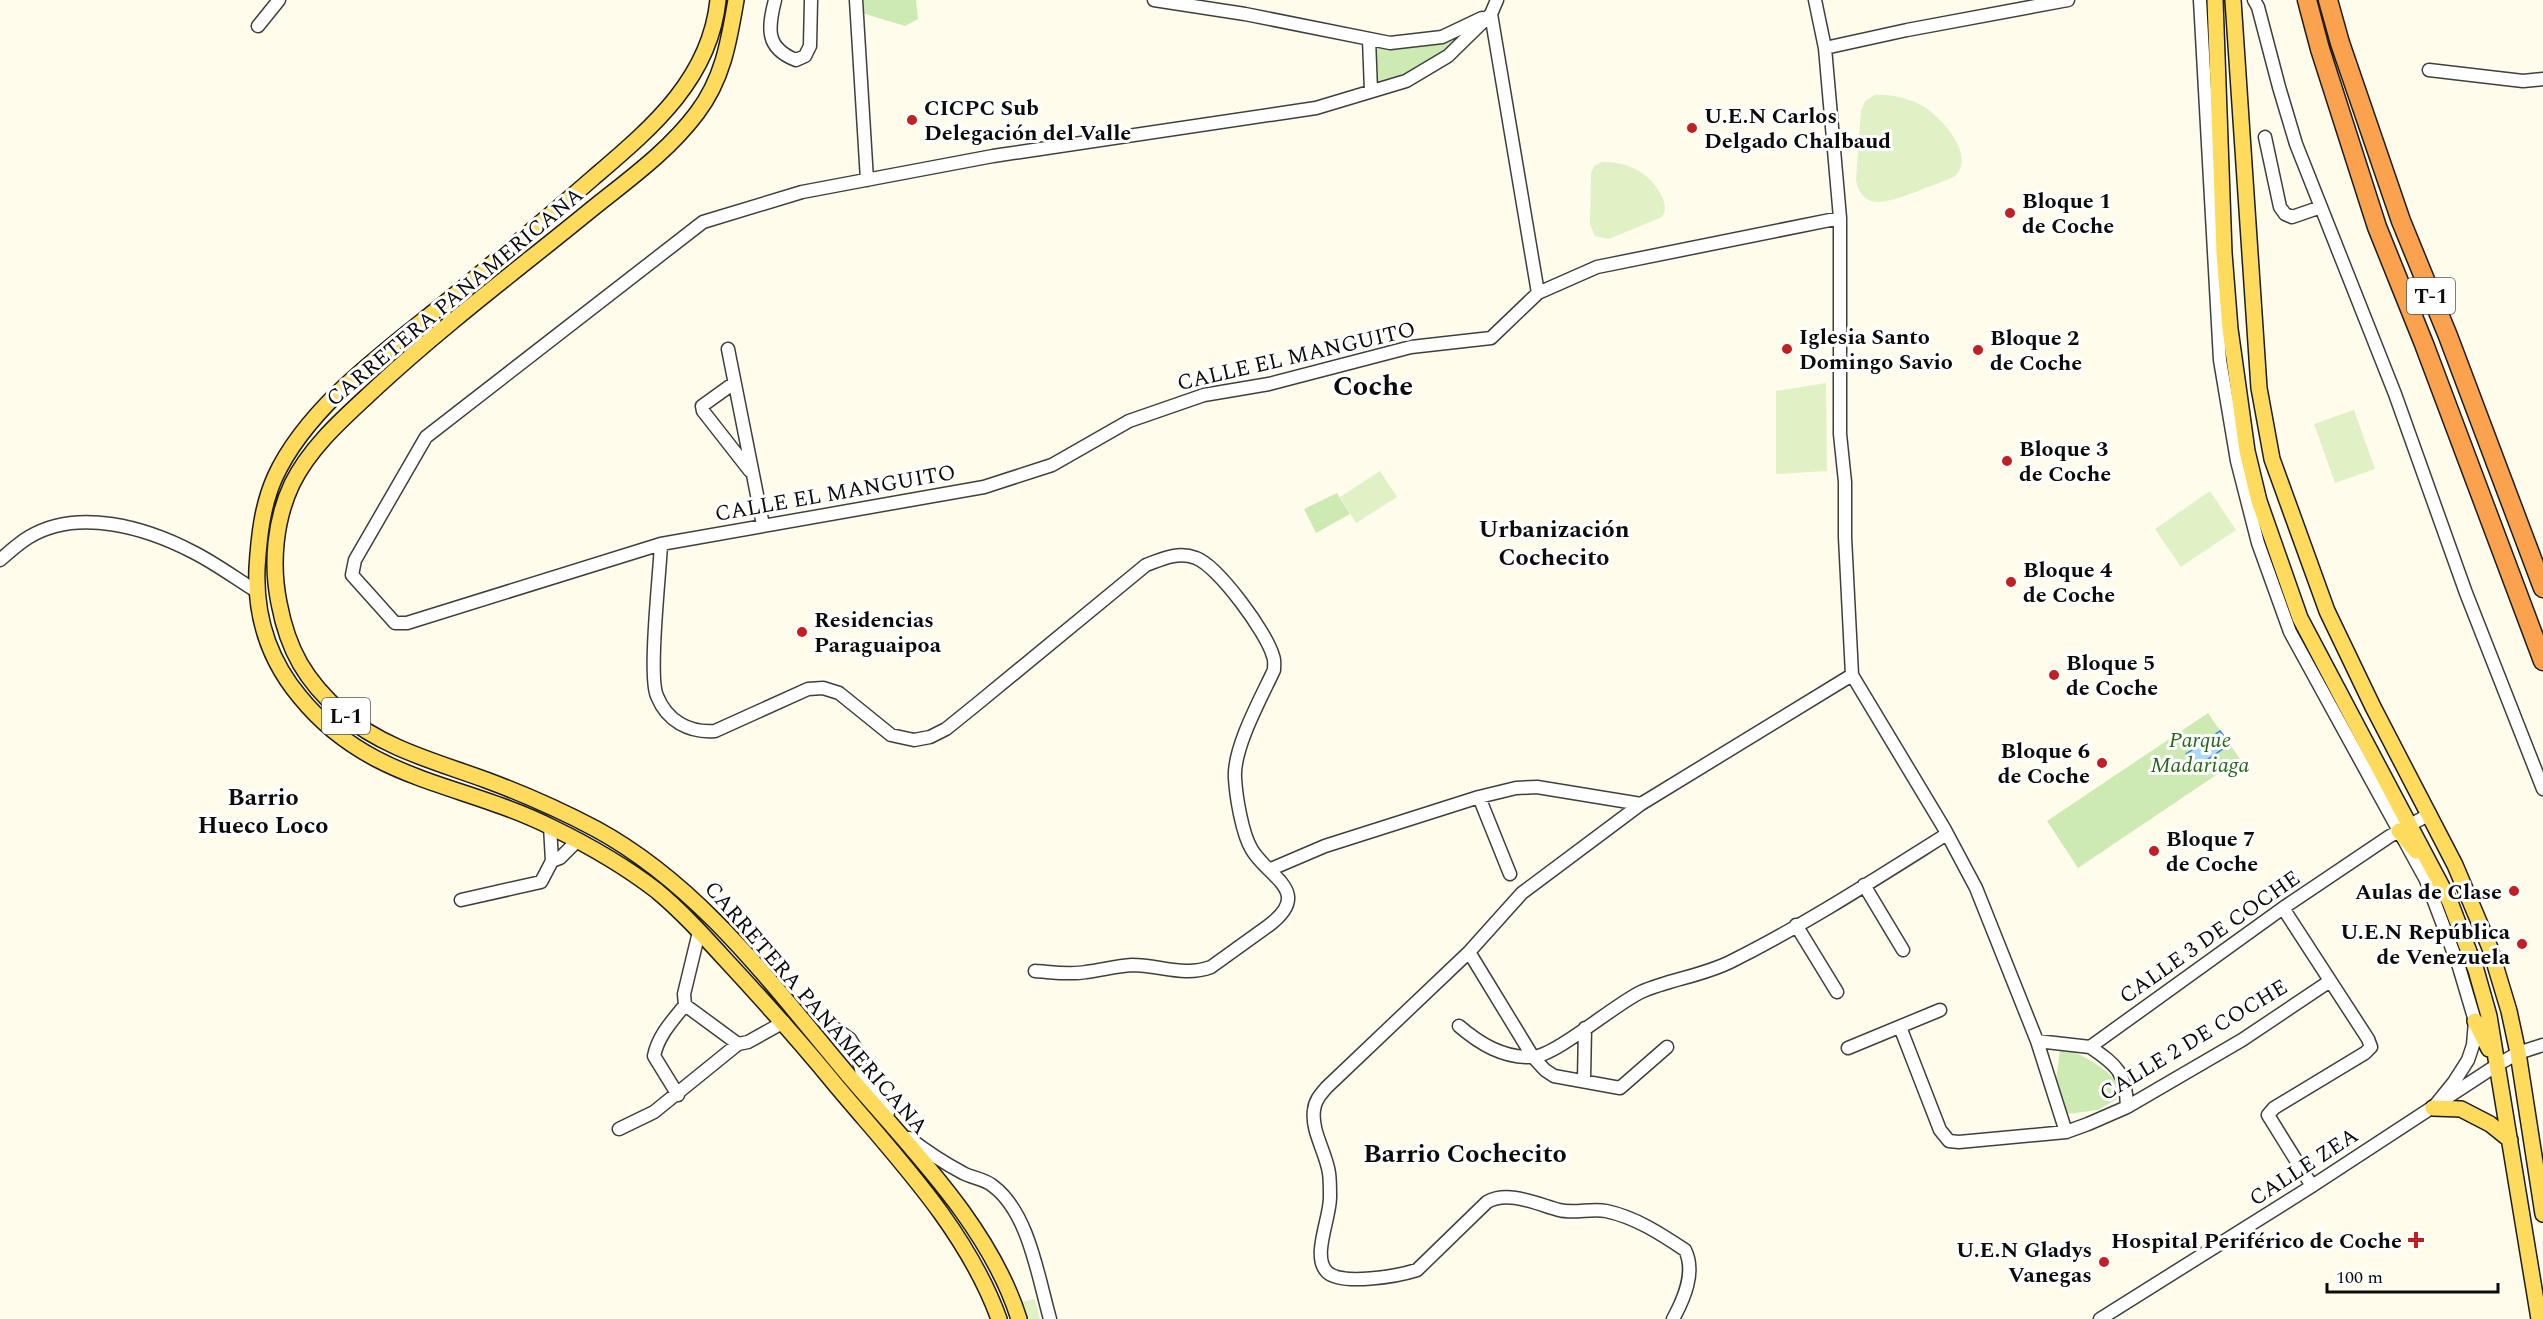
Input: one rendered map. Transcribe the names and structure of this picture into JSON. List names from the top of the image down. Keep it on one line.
{"streets":{"highway":["T-1"],"main road":["CARRETERA PANAMERICANA","L-1"],"street":["CALLE EL MANGUITO","CALLE 3 DE COCHE","CALLE 2 DE COCHE","CALLE ZEA"]},"districts":["Coche","Urbanización Cochecito","Barrio Hueco Loco","Barrio Cochecito"],"parks":["Parque Madariaga"],"places":{"other":["CICPC Sub Delegación del Valle","U.E.N Carlos Delgado Chalbaud","Bloque 1 de Coche","Iglesia Santo Domingo Savio","Bloque 2 de Coche","Bloque 3 de Coche","Bloque 4 de Coche","Residencias Paraguaipoa","Bloque 5 de Coche","Bloque 6 de Coche","Bloque 7 de Coche","Aulas de Clase","U.E.N República de Venezuela","U.E.N Gladys Vanegas"],"health":["Hospital Periférico de Coche"]},"scale_bar":"100 m"}
